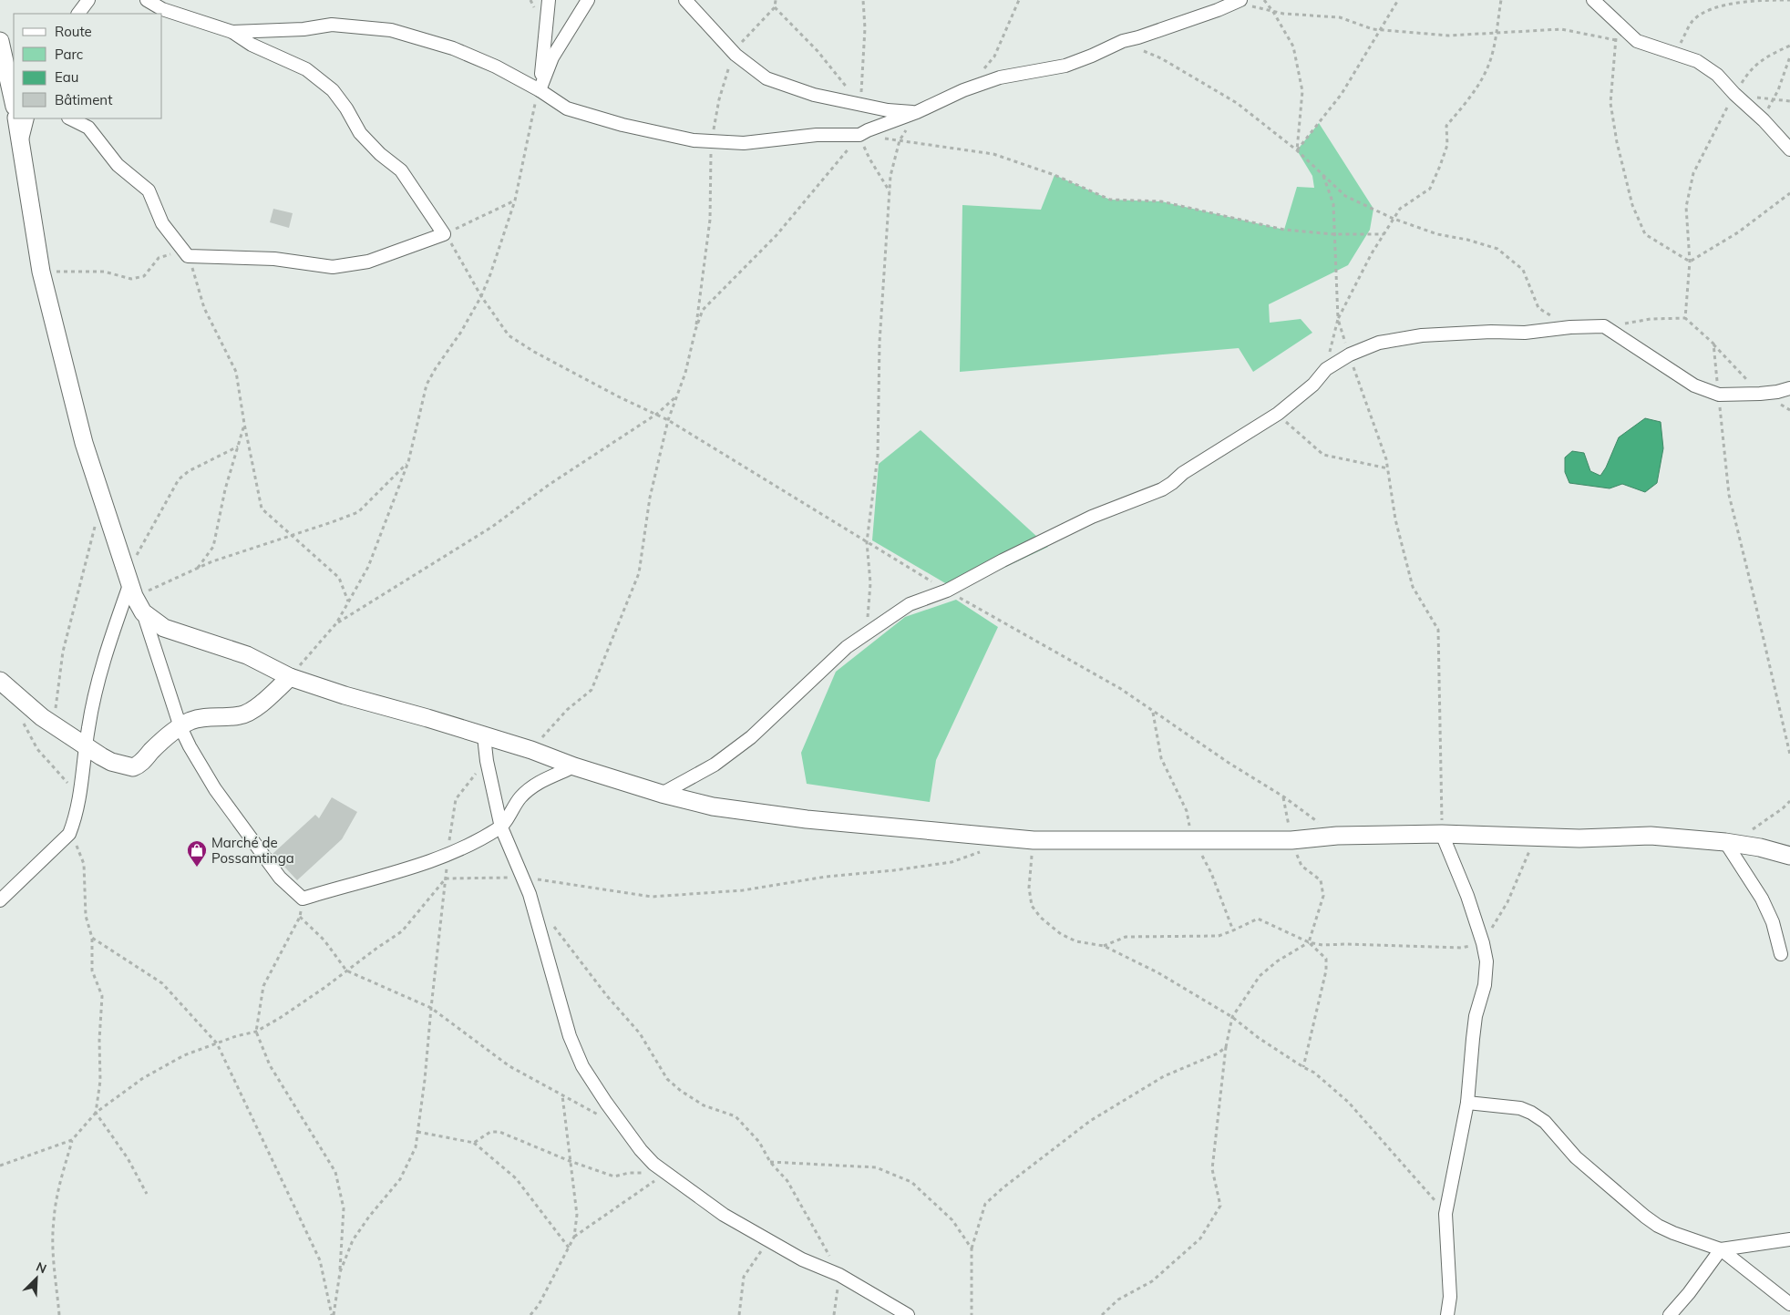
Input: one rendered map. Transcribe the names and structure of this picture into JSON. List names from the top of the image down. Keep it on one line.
{"places":{"shop":["Marché de Possamtinga"]},"legend":["Route","Parc","Eau","Bâtiment"],"north":"top right"}
